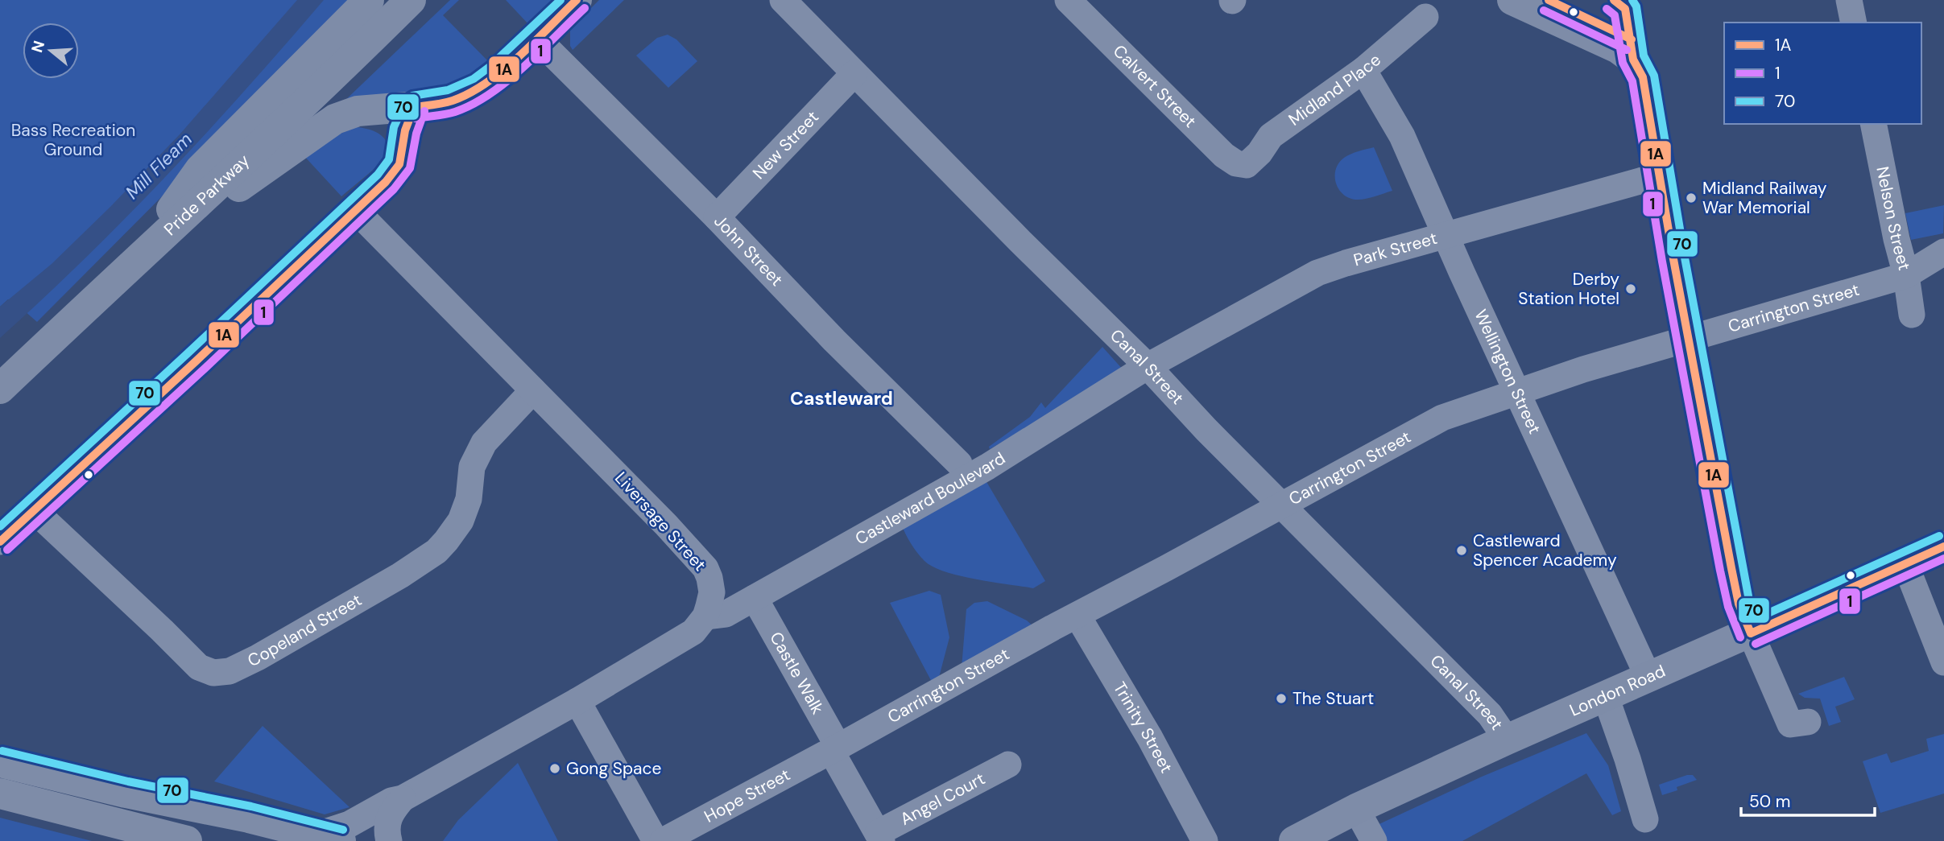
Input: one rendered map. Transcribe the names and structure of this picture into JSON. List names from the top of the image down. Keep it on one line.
{"streets":{"main road":["Pride Parkway","London Road"],"street":["Calvert Street","Midland Place","New Street","Nelson Street","Park Street","John Street","Carrington Street","Canal Street","Wellington Street","Castleward Boulevard","Liversage Street","Copeland Street","Castle Walk","Trinity Street","Hope Street","Angel Court"]},"crossings":[["Calvert Street","Midland Place"],["Midland Place","Wellington Street"],["New Street","John Street"],["New Street","Canal Street"],["Nelson Street","Carrington Street"],["Park Street","Canal Street"],["Park Street","Wellington Street"],["Park Street","Castleward Boulevard"],["Carrington Street","Canal Street"],["Carrington Street","Wellington Street"],["Carrington Street","Castle Walk"],["Carrington Street","Trinity Street"],["Carrington Street","Hope Street"],["Canal Street","Castleward Boulevard"],["Canal Street","London Road"],["Wellington Street","London Road"],["Castleward Boulevard","Liversage Street"],["Castleward Boulevard","Castle Walk"],["Liversage Street","Copeland Street"],["Castle Walk","Hope Street"],["Castle Walk","Angel Court"]],"districts":["Castleward"],"water":["Mill Fleam"],"parks":["Bass Recreation Ground"],"places":["Midland Railway War Memorial","Derby Station Hotel","Castleward Spencer Academy","The Stuart","Gong Space"],"lines":["transit line 1A","transit line 70","transit line 1"],"legend":["1A","1","70"],"scale_bar":"50 m","north":"left"}
